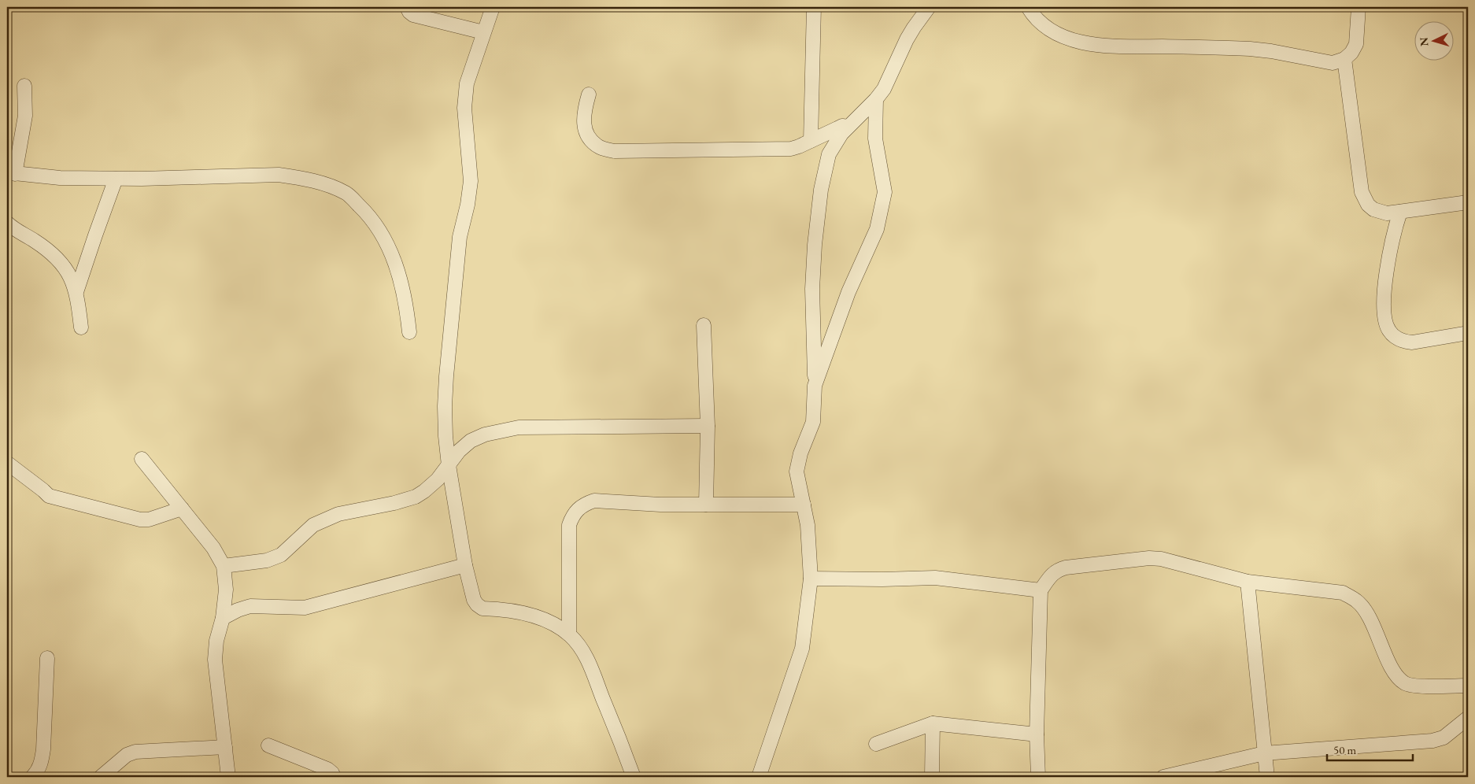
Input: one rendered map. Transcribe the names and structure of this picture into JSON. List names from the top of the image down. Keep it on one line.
{"scale_bar":"50 m","north":"left"}
